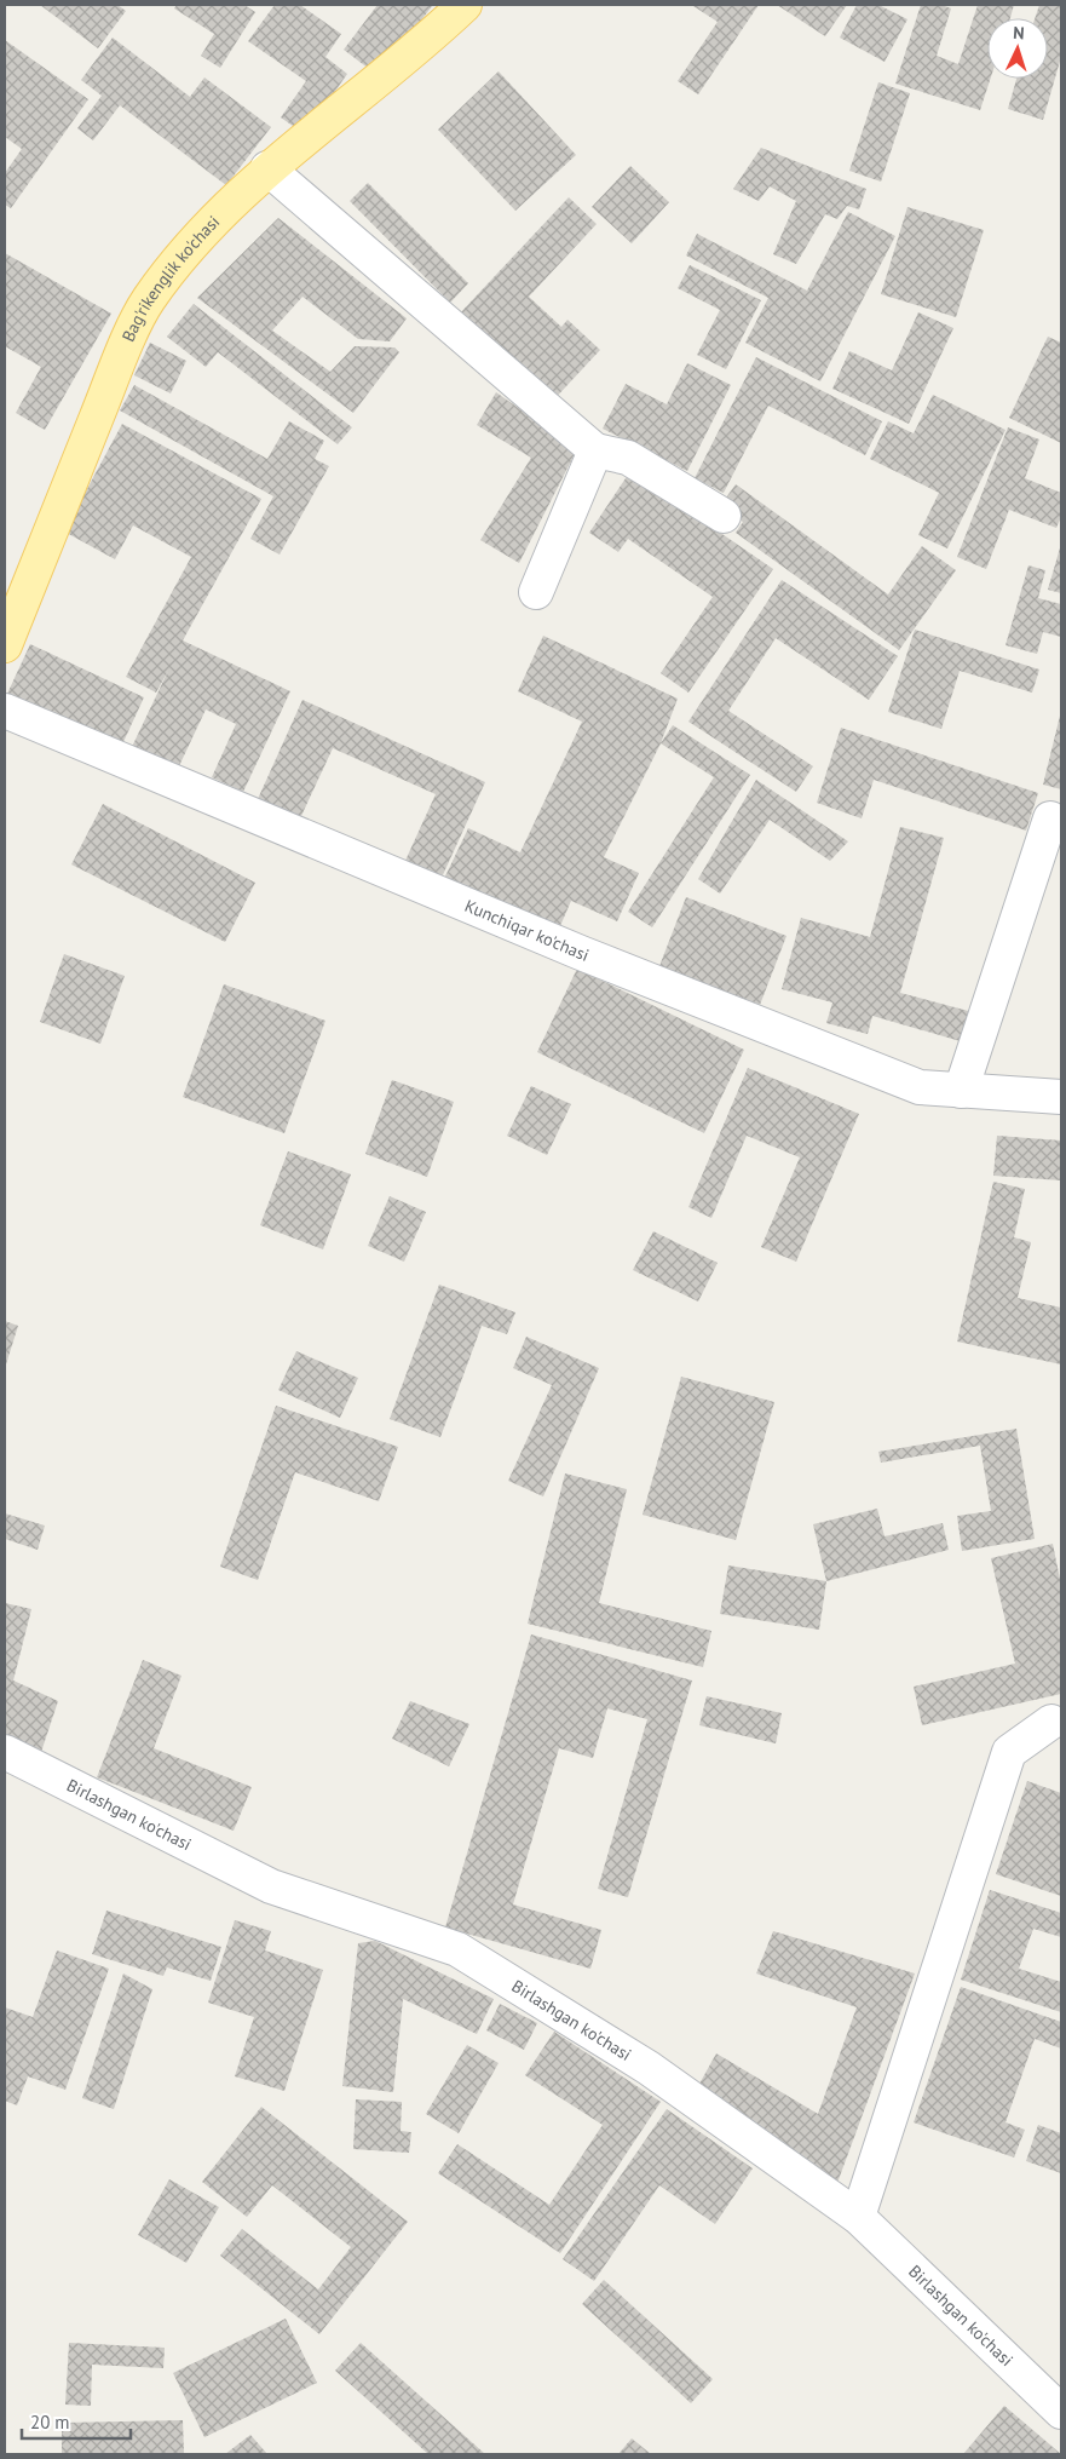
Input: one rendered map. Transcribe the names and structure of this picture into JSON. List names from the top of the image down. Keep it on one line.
{"streets":{"main road":["Bag'rikenglik ko'chasi"],"street":["Kunchiqar ko'chasi","Birlashgan ko'chasi"]},"scale_bar":"20 m","north":"top"}
